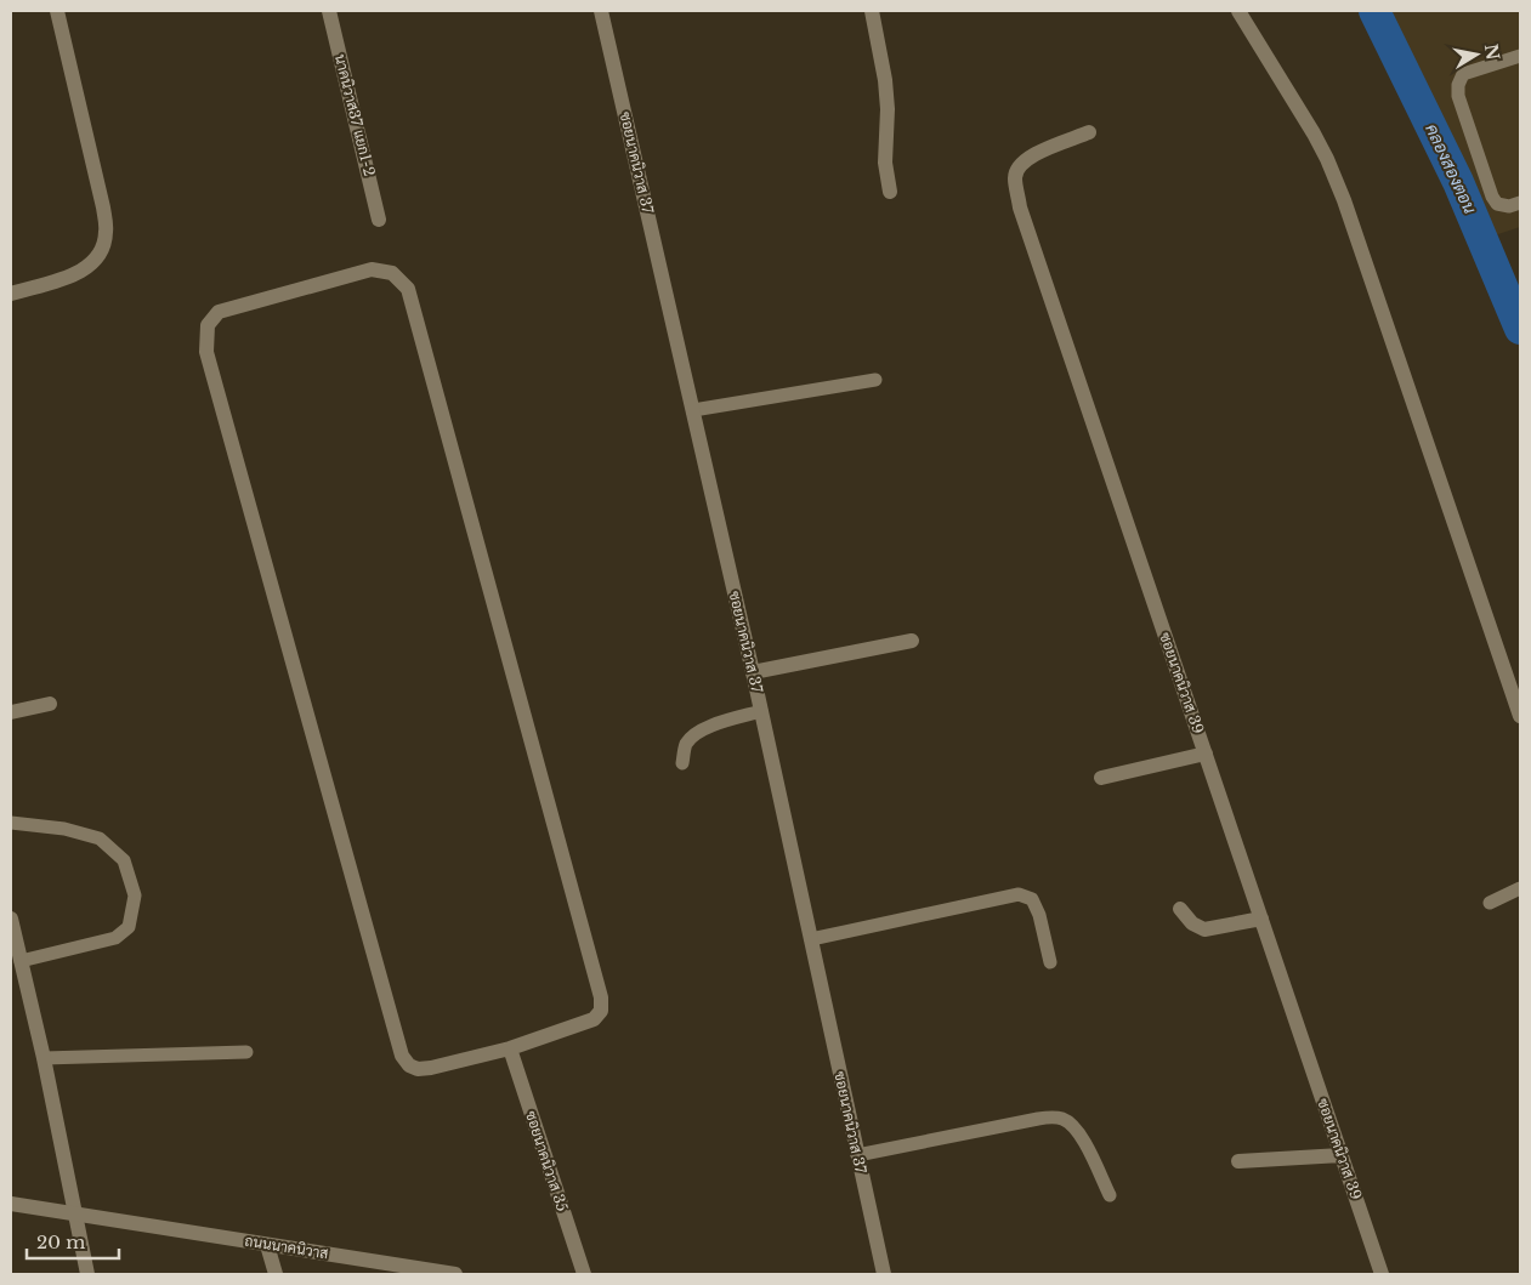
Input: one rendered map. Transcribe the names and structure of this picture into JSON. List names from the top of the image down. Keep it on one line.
{"streets":{"street":["นาคนิวาส37 แยก1-2","ซอยนาคนิวาส 37","ซอยนาคนิวาส 39","ซอยนาคนิวาส 35","ถนนนาคนิวาส"]},"water":["คลองสองตอน"],"scale_bar":"20 m","north":"right"}
